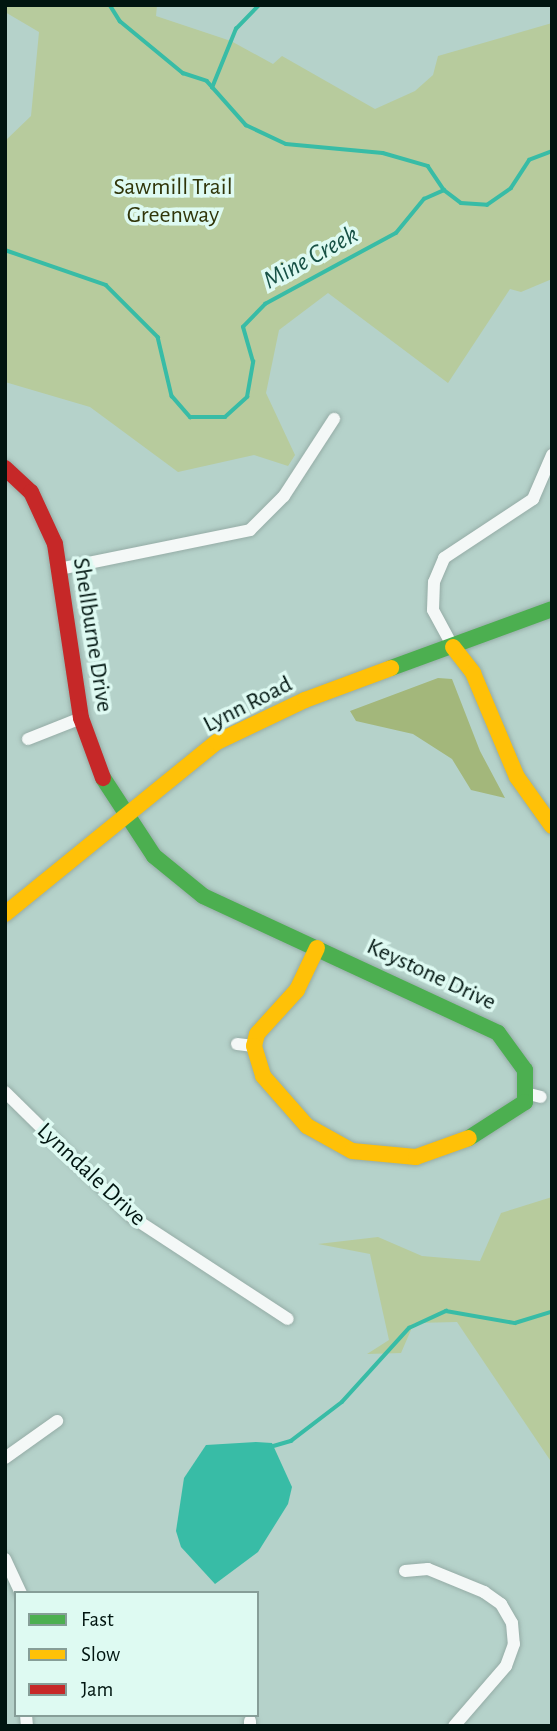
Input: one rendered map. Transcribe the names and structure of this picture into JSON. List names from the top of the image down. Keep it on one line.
{"streets":{"street":["Shellburne Drive","Lynn Road","Keystone Drive","Lynndale Drive"]},"crossings":[["Shellburne Drive","Lynn Road"],["Shellburne Drive","Keystone Drive"],["Lynn Road","Keystone Drive"]],"water":["Mine Creek"],"parks":["Sawmill Trail Greenway"],"legend":["Fast","Slow","Jam"]}
